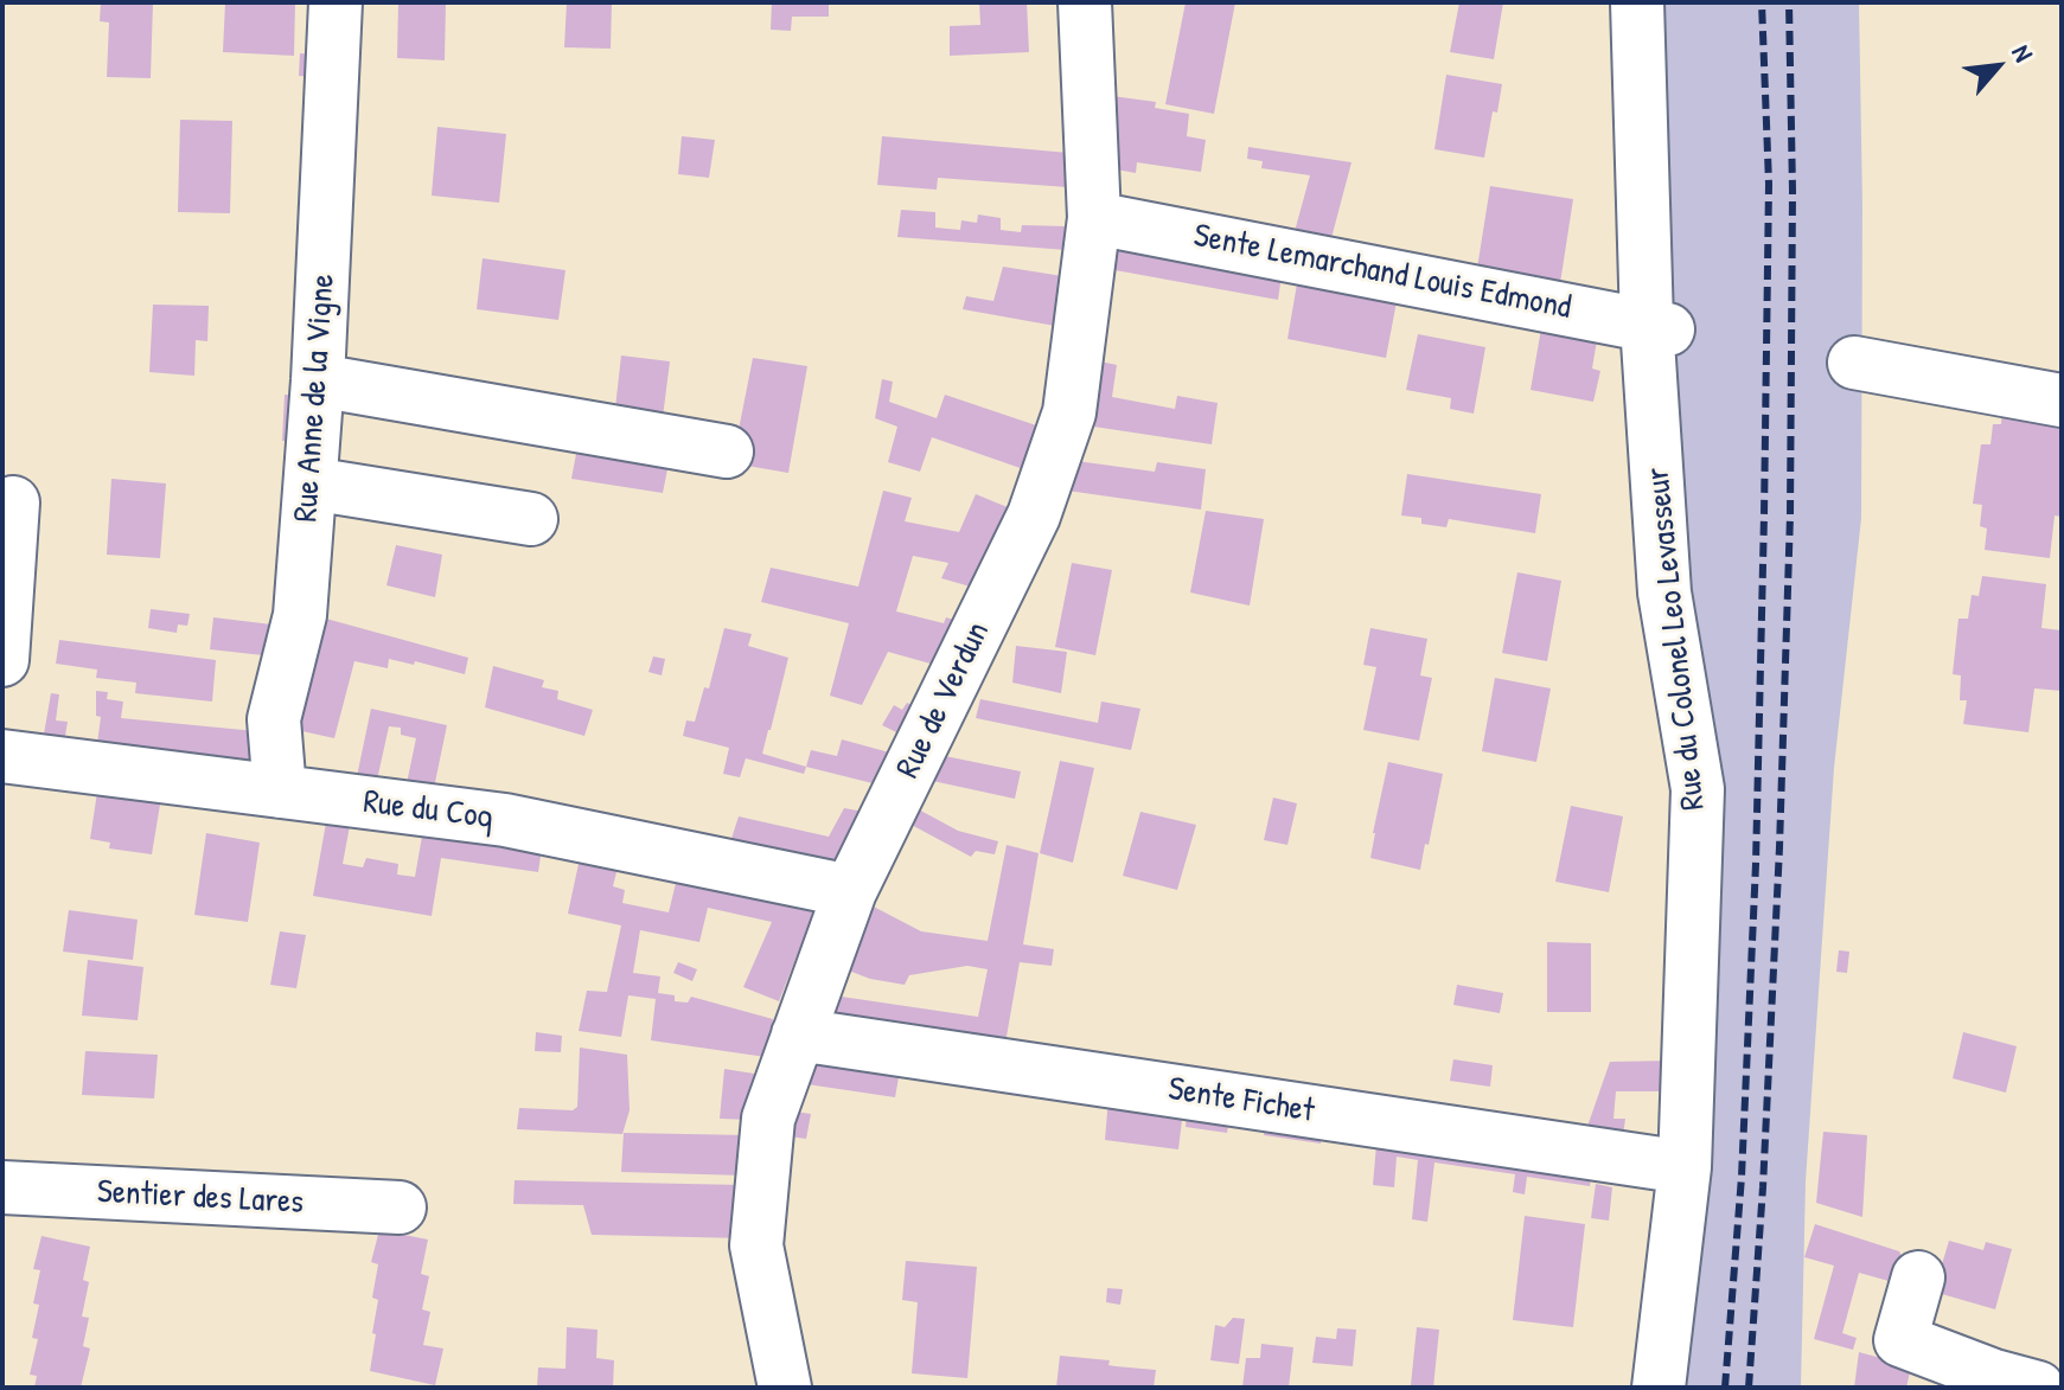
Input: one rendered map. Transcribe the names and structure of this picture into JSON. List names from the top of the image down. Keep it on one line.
{"streets":{"street":["Sente Lemarchand Louis Edmond","Rue Anne de la Vigne","Rue du Colonel Leo Levasseur","Rue de Verdun","Rue du Coq","Sente Fichet","Sentier des Lares"]},"crossings":[["Sente Lemarchand Louis Edmond","Rue du Colonel Leo Levasseur"],["Sente Lemarchand Louis Edmond","Rue de Verdun"],["Rue Anne de la Vigne","Rue du Coq"],["Rue du Colonel Leo Levasseur","Sente Fichet"],["Rue de Verdun","Rue du Coq"],["Rue de Verdun","Sente Fichet"]],"north":"top right"}
